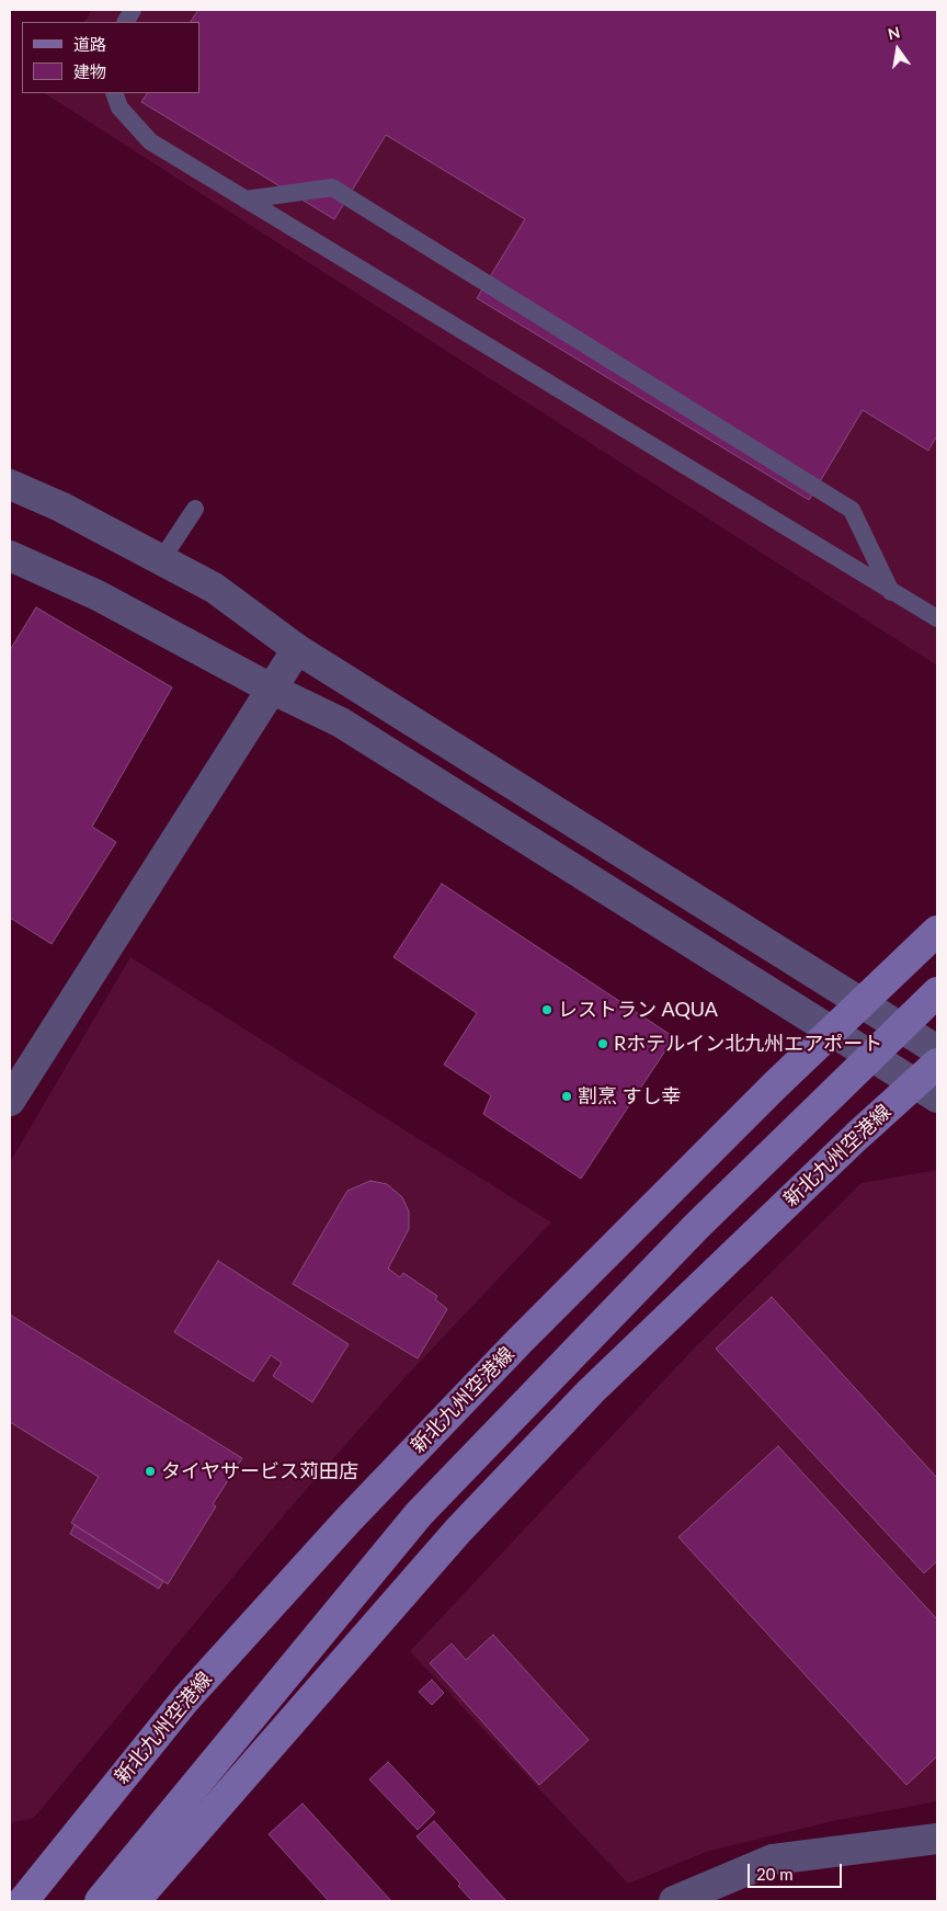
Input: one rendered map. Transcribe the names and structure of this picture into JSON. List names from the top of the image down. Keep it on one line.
{"streets":{"main road":["新北九州空港線"]},"places":["レストラン AQUA","Rホテルイン北九州エアポート","割烹 すし幸","タイヤサービス苅田店"],"legend":["道路","建物"],"scale_bar":"20 m","north":"top"}
